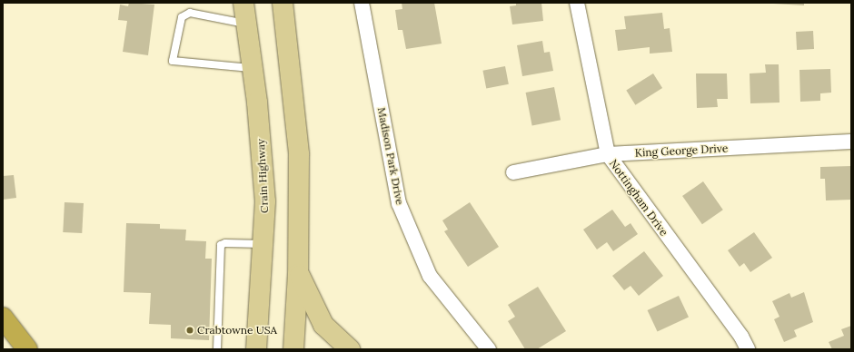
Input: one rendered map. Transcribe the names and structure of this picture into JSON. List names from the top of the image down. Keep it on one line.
{"streets":{"main road":["Crain Highway"],"street":["King George Drive","Madison Park Drive","Nottingham Drive"]},"crossings":[["King George Drive","Nottingham Drive"]],"places":["Crabtowne USA"]}
